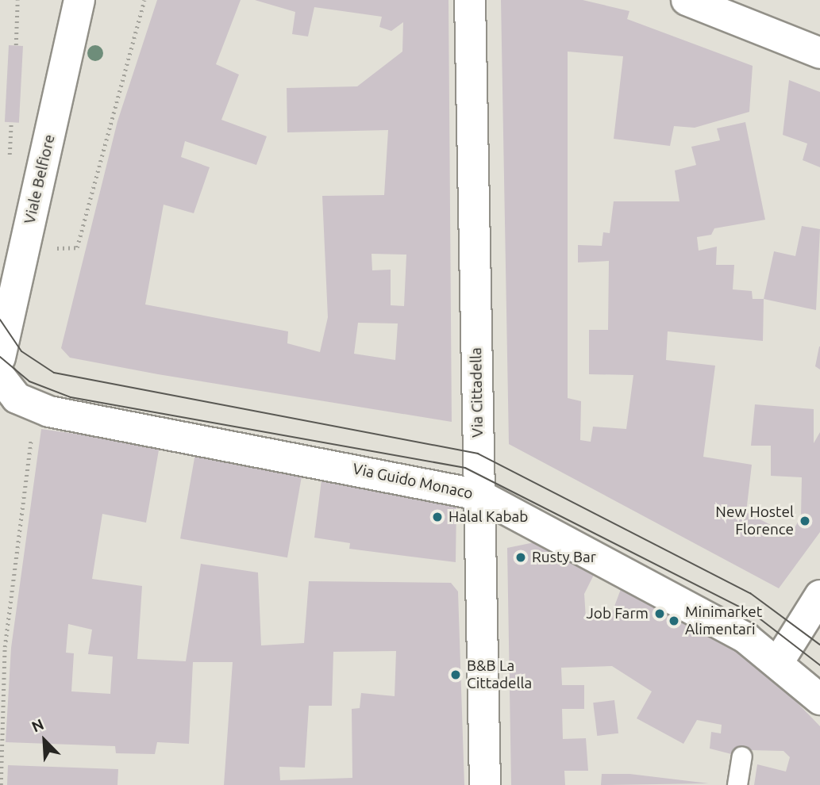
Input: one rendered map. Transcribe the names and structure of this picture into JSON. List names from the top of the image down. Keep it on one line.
{"streets":{"street":["Viale Belfiore","Via Cittadella","Via Guido Monaco"]},"crossings":[["Via Cittadella","Via Guido Monaco"]],"places":["Halal Kabab","New Hostel Florence","Rusty Bar","Job Farm","Minimarket Alimentari","B&B La Cittadella"],"north":"top left"}
